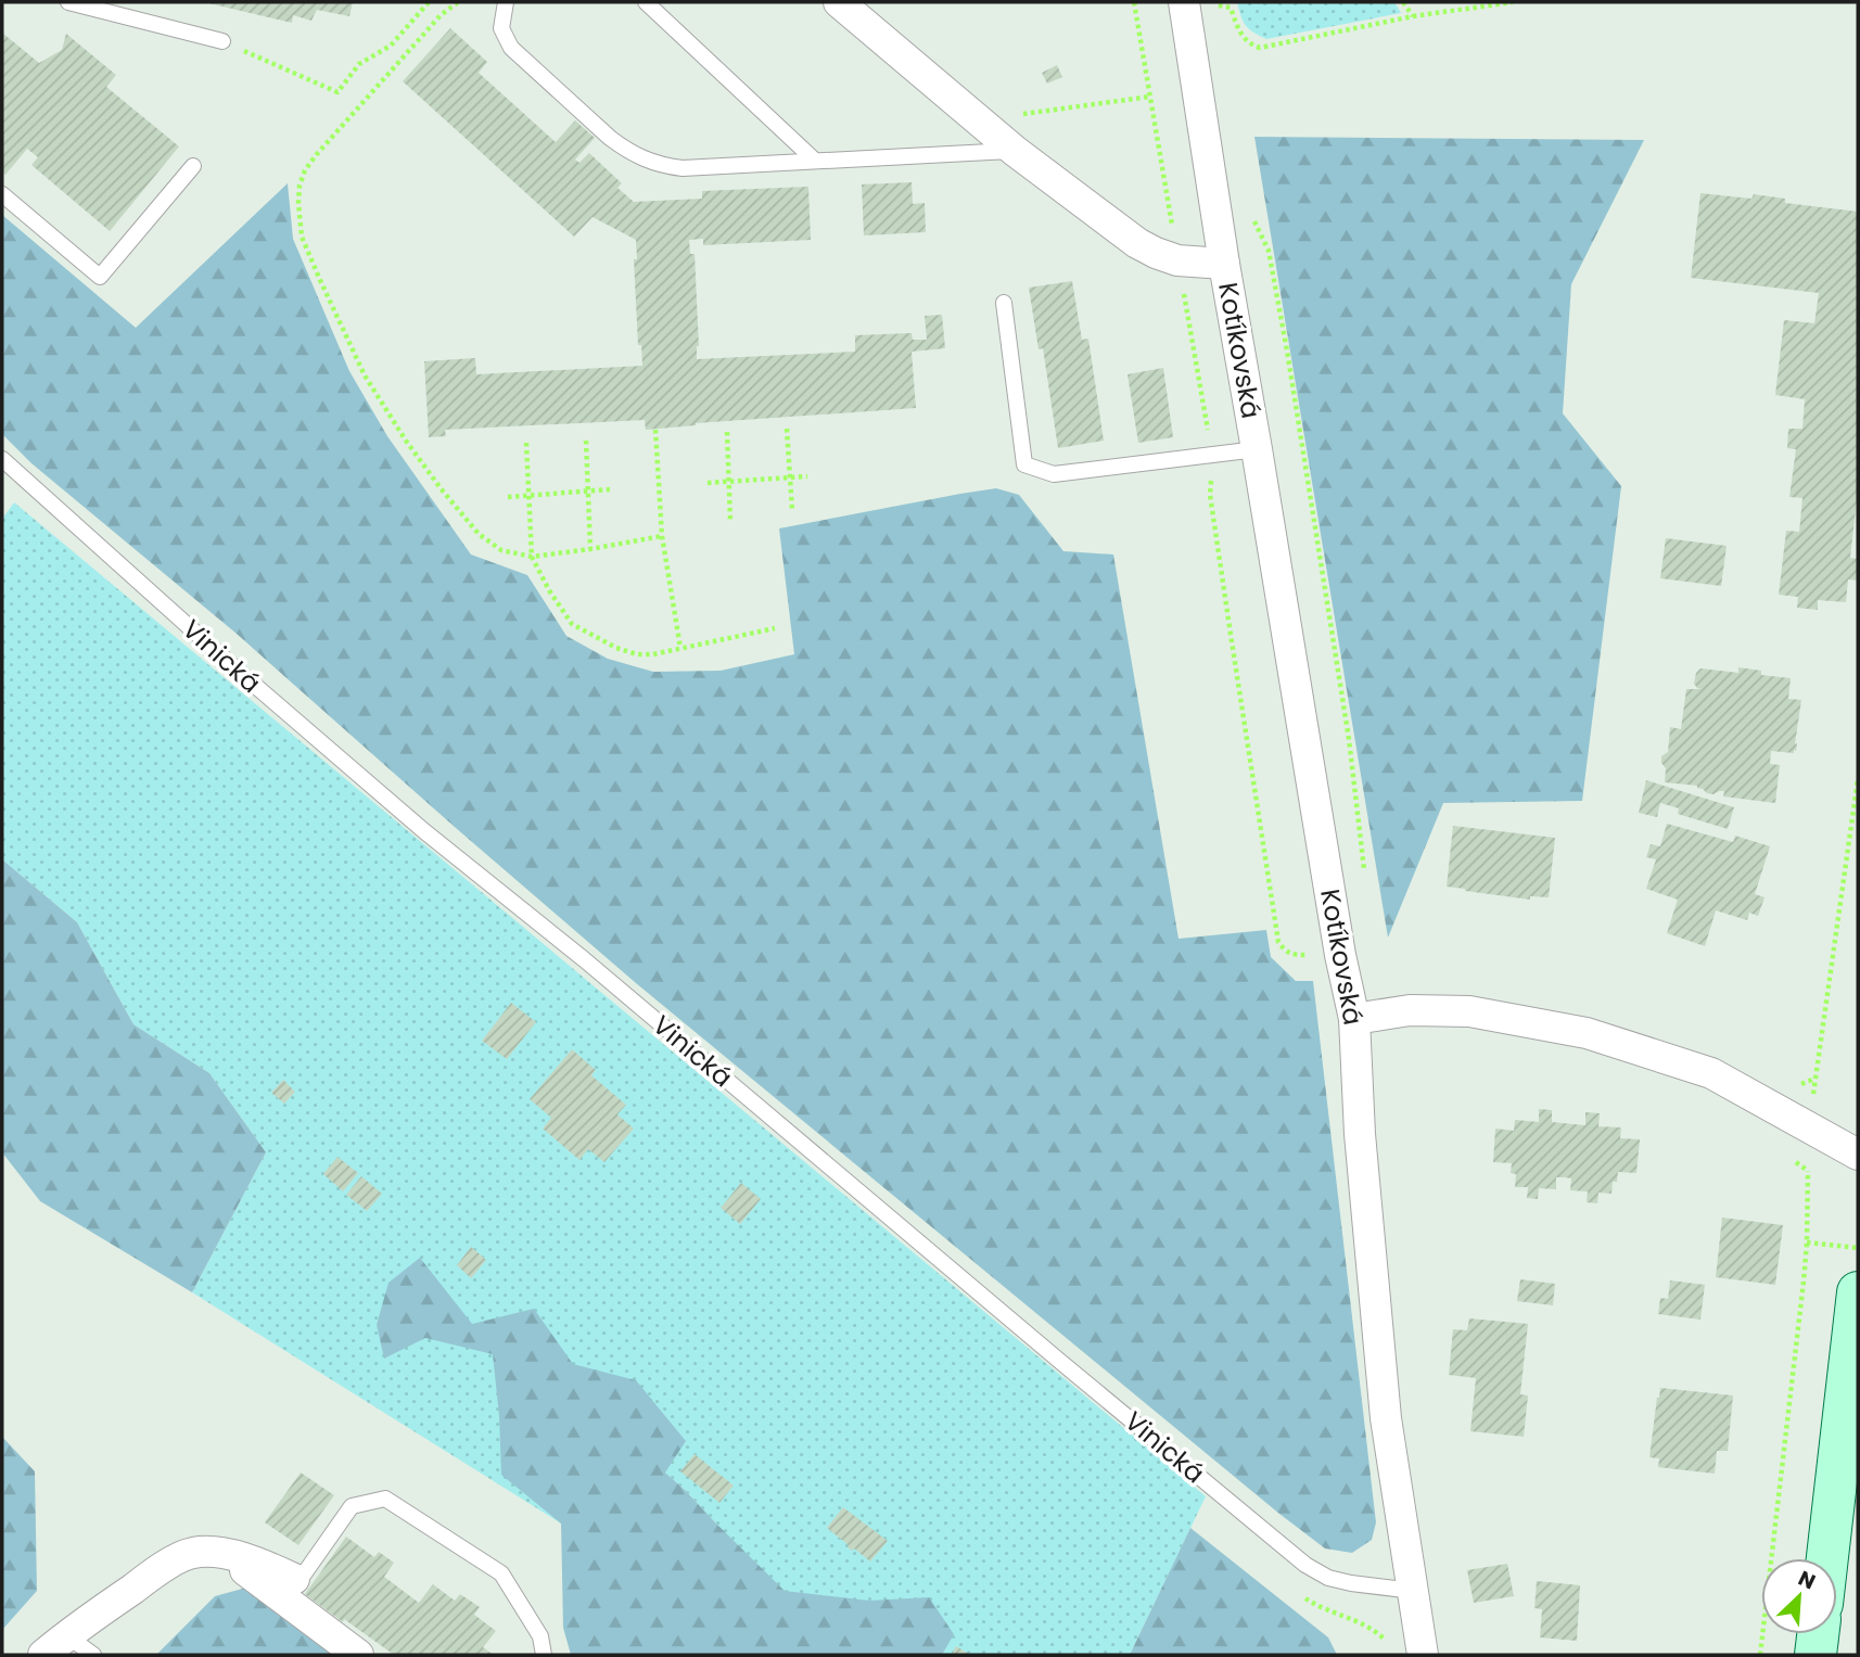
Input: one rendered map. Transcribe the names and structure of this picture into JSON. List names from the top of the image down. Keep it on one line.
{"streets":{"street":["Kotíkovská"],"lane":["Vinická"]},"crossings":[["Kotíkovská","Vinická"]],"north":"top right"}
